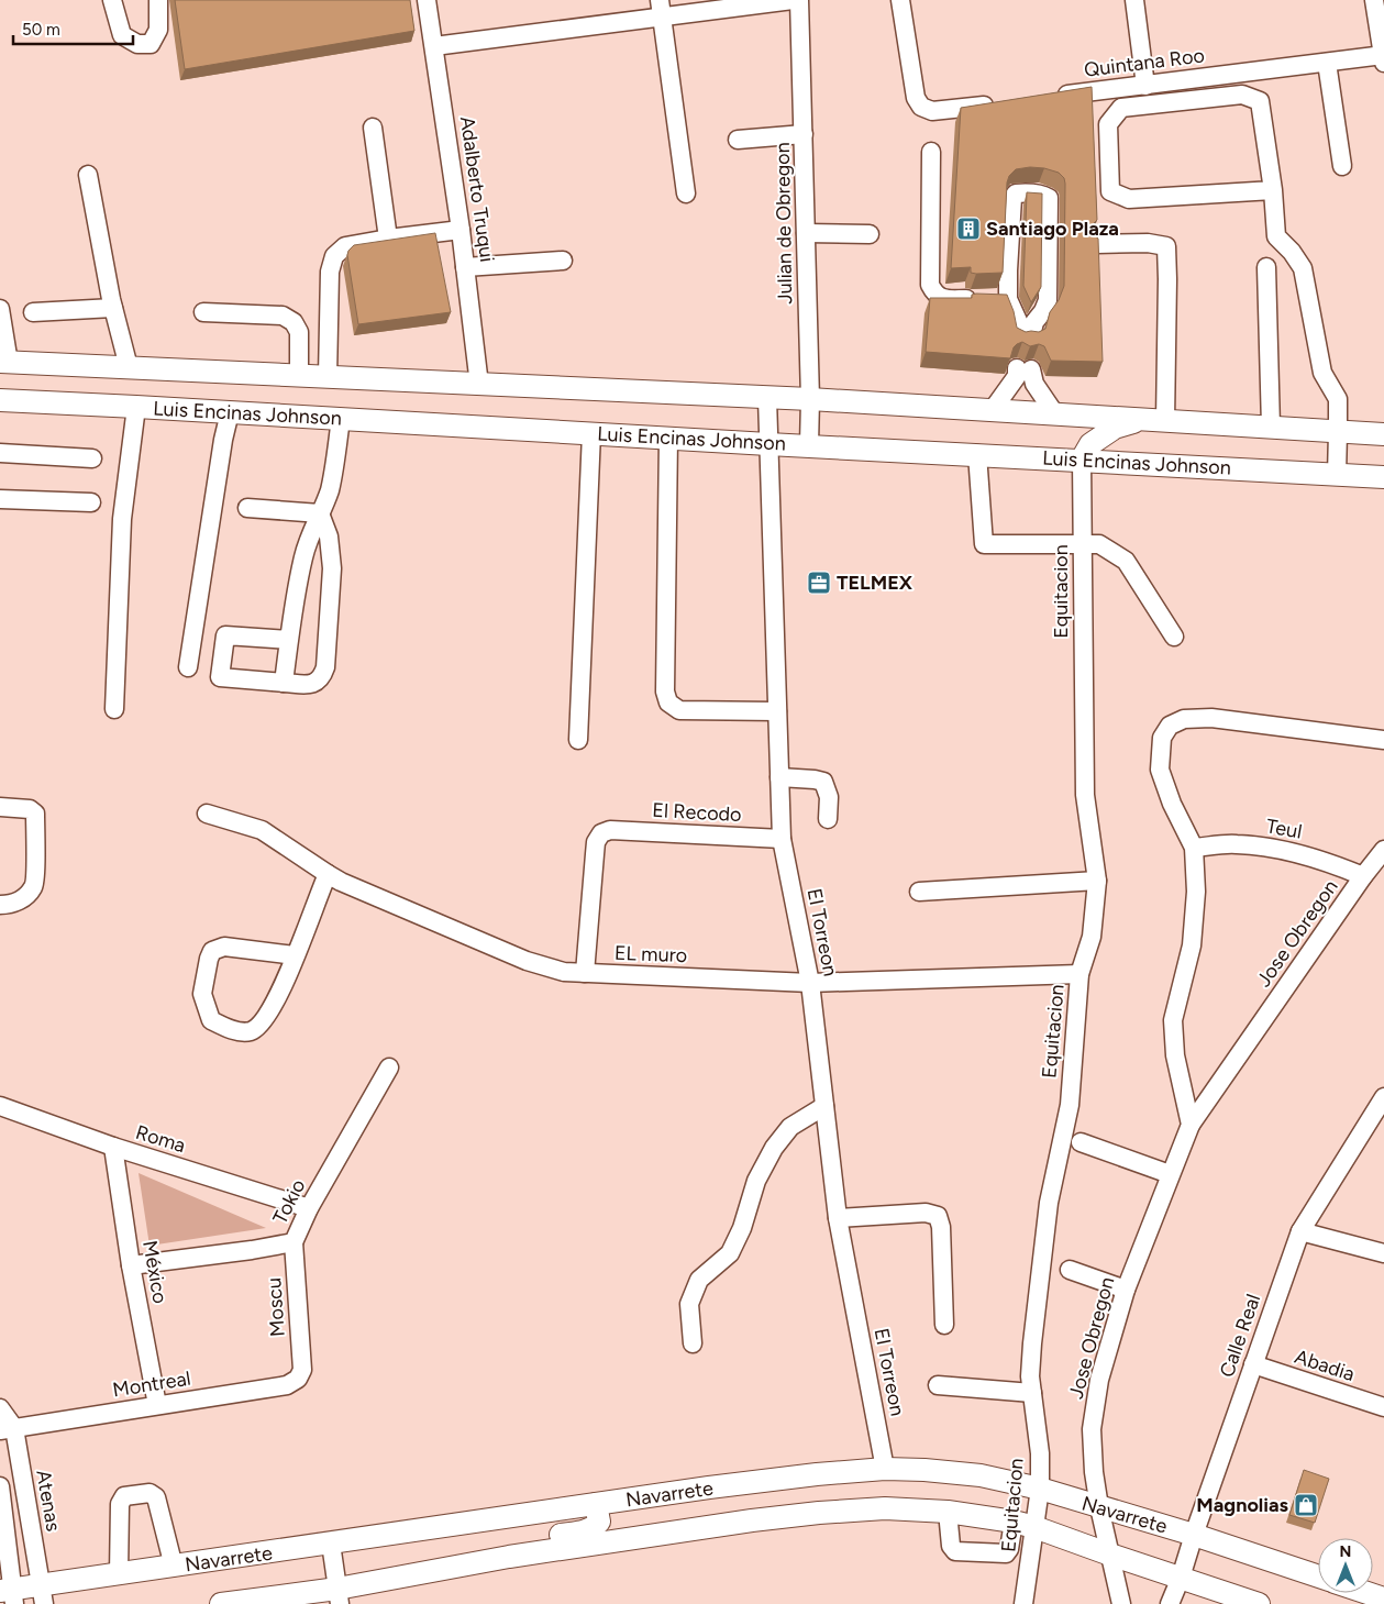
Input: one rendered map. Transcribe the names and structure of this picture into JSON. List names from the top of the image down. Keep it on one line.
{"streets":{"main road":["Luis Encinas Johnson","Navarrete"],"street":["Quintana Roo","Adalberto Truqui","Julian de Obregon","Equitacion","El Recodo","Teul","El Torreon","Jose Obregon","EL muro","Roma","Tokio","México","Moscu","Calle Real","Abadia","Montreal","Atenas"]},"crossings":[["Adalberto Truqui","Luis Encinas Johnson"],["Julian de Obregon","Luis Encinas Johnson"],["Luis Encinas Johnson","Equitacion"],["Luis Encinas Johnson","El Torreon"],["Equitacion","EL muro"],["Equitacion","Navarrete"],["El Recodo","El Torreon"],["El Recodo","EL muro"],["Teul","Jose Obregon"],["El Torreon","EL muro"],["El Torreon","Navarrete"],["Jose Obregon","Navarrete"],["Roma","Tokio"],["Roma","México"],["Tokio","México"],["Tokio","Moscu"],["México","Montreal"],["Moscu","Montreal"],["Calle Real","Abadia"],["Calle Real","Navarrete"],["Montreal","Atenas"],["Navarrete","Atenas"]],"places":{"building":["Santiago Plaza"],"office":["TELMEX"],"shop":["Magnolias"]},"scale_bar":"50 m","north":"top"}
